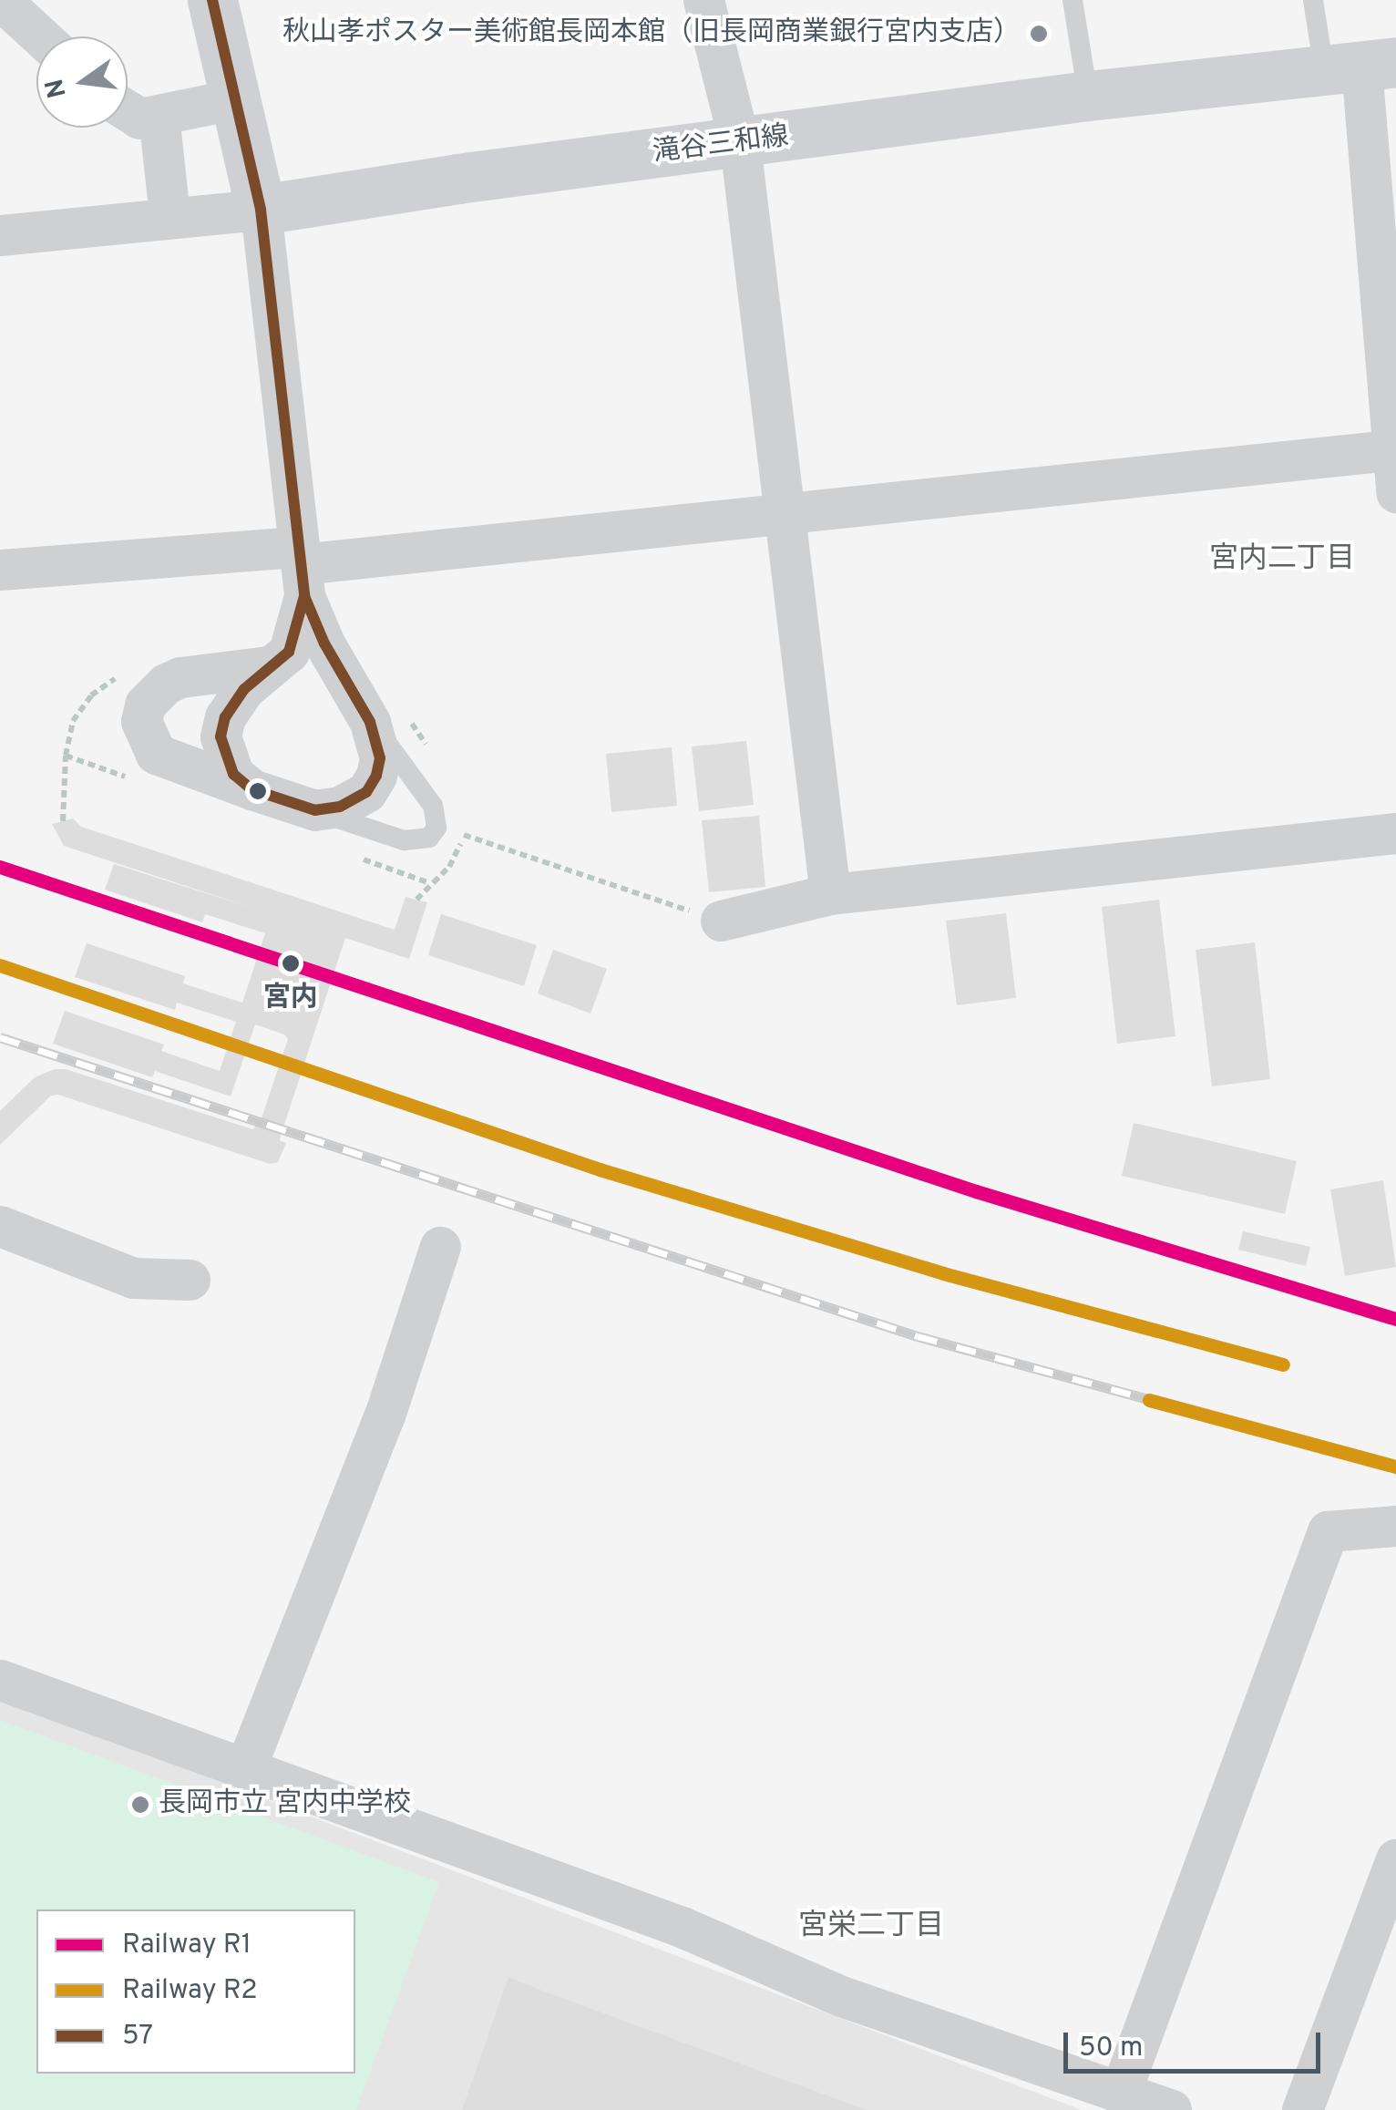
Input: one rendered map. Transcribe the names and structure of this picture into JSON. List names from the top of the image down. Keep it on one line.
{"streets":{"main road":["滝谷三和線"]},"districts":["宮内二丁目","宮栄二丁目"],"places":["秋山孝ポスター美術館長岡本館（旧長岡商業銀行宮内支店）","宮内","長岡市立 宮内中学校"],"lines":["transit line 57","rail line R1","rail line R2"],"legend":["Railway R1","Railway R2","57"],"scale_bar":"50 m","north":"left"}
